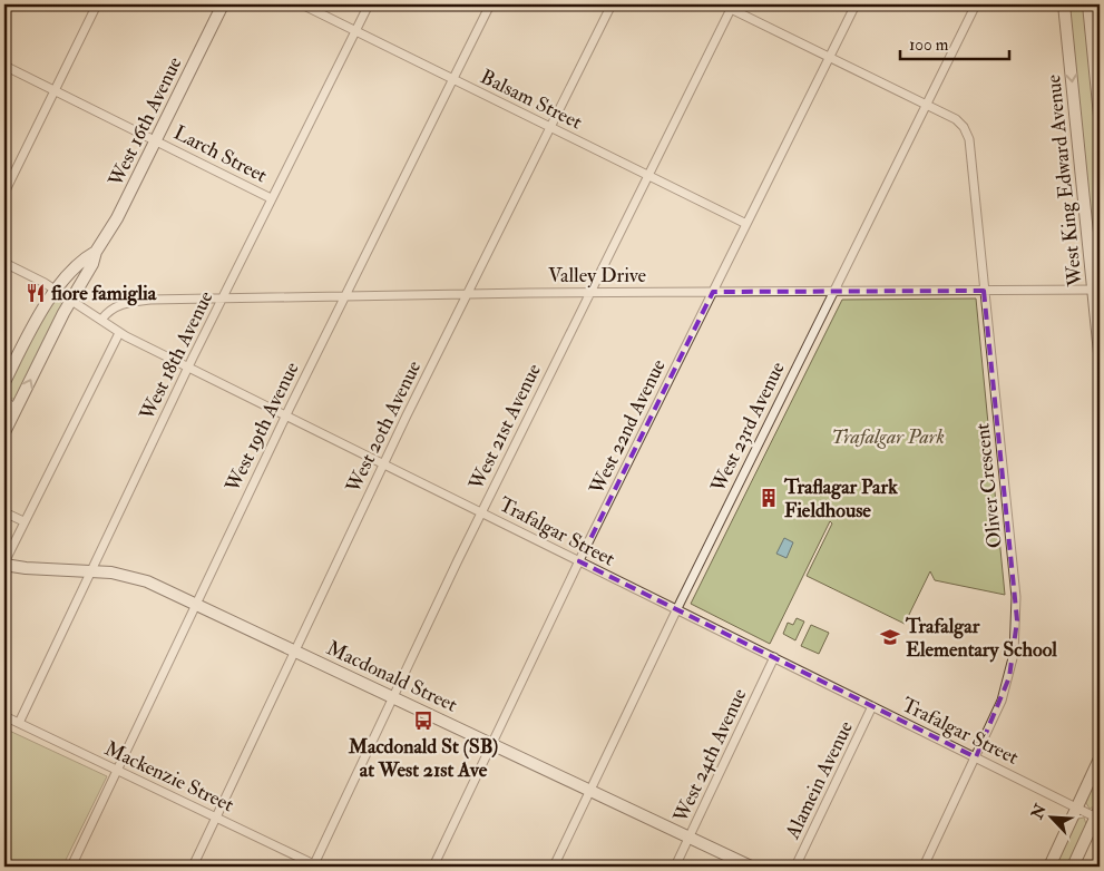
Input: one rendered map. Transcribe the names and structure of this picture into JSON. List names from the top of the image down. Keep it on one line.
{"streets":{"main road":["West 16th Avenue","West King Edward Avenue","Macdonald Street"],"street":["Balsam Street","Larch Street","Valley Drive","West 18th Avenue","West 19th Avenue","West 20th Avenue","West 21st Avenue","West 22nd Avenue","West 23rd Avenue","Oliver Crescent","Trafalgar Street","West 24th Avenue","Mackenzie Street","Alamein Avenue"]},"crossings":[["Balsam Street","West 18th Avenue"],["Balsam Street","West 19th Avenue"],["Balsam Street","West 20th Avenue"],["Balsam Street","West 21st Avenue"],["Balsam Street","West 22nd Avenue"],["West 16th Avenue","Larch Street"],["West 16th Avenue","Trafalgar Street"],["Larch Street","West 18th Avenue"],["West King Edward Avenue","Valley Drive"],["Valley Drive","West 18th Avenue"],["Valley Drive","West 19th Avenue"],["Valley Drive","West 20th Avenue"],["Valley Drive","West 21st Avenue"],["Valley Drive","West 22nd Avenue"],["Valley Drive","West 23rd Avenue"],["Valley Drive","Oliver Crescent"],["Valley Drive","Trafalgar Street"],["West 18th Avenue","Trafalgar Street"],["West 18th Avenue","Macdonald Street"],["West 18th Avenue","Mackenzie Street"],["West 19th Avenue","Trafalgar Street"],["West 19th Avenue","Macdonald Street"],["West 19th Avenue","Mackenzie Street"],["West 20th Avenue","Trafalgar Street"],["West 20th Avenue","Macdonald Street"],["West 20th Avenue","Mackenzie Street"],["West 21st Avenue","Oliver Crescent"],["West 21st Avenue","Trafalgar Street"],["West 21st Avenue","Macdonald Street"],["West 21st Avenue","Mackenzie Street"],["West 22nd Avenue","Oliver Crescent"],["West 22nd Avenue","Trafalgar Street"],["West 22nd Avenue","Macdonald Street"],["West 23rd Avenue","Oliver Crescent"],["West 23rd Avenue","Trafalgar Street"],["West 23rd Avenue","Macdonald Street"],["Oliver Crescent","Trafalgar Street"],["Trafalgar Street","West 24th Avenue"],["Trafalgar Street","Alamein Avenue"],["Macdonald Street","West 24th Avenue"]],"parks":["Trafalgar Park"],"places":{"restaurant":["fiore famiglia"],"building":["Traflagar Park Fieldhouse"],"school or university":["Trafalgar Elementary School"],"bus stop":["Macdonald St (SB) at West 21st Ave"]},"scale_bar":"100 m","north":"top left"}
